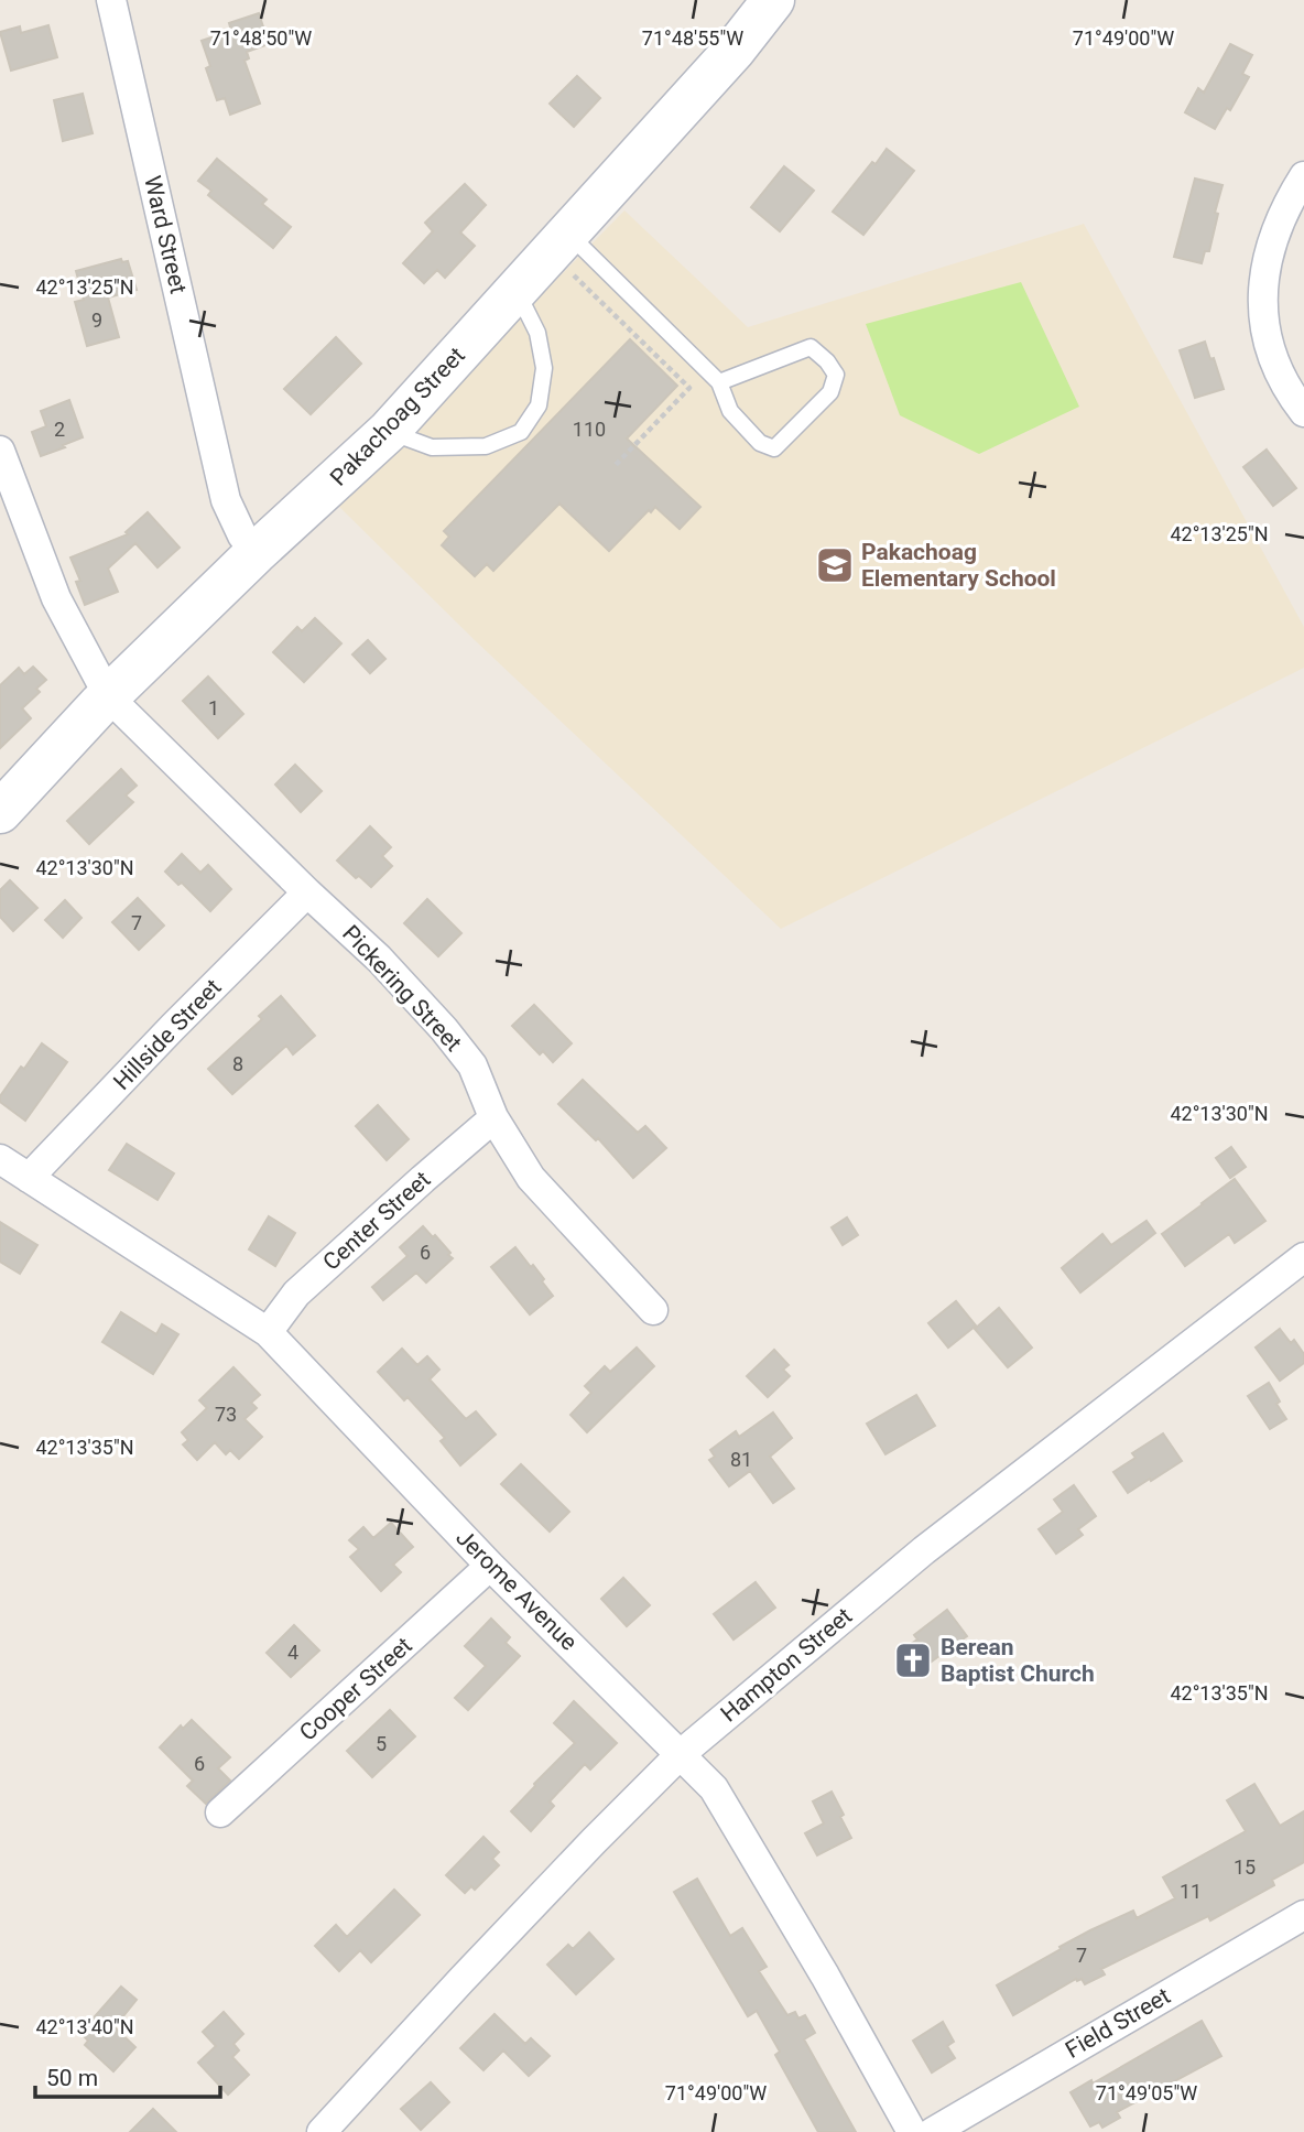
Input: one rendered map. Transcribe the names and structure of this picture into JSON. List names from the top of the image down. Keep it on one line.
{"streets":{"street":["Ward Street","Pakachoag Street","Pickering Street","Hillside Street","Center Street","Jerome Avenue","Hampton Street","Cooper Street","Field Street"]},"crossings":[["Ward Street","Pakachoag Street"],["Pakachoag Street","Pickering Street"],["Pickering Street","Hillside Street"],["Pickering Street","Center Street"],["Hillside Street","Jerome Avenue"],["Center Street","Jerome Avenue"],["Jerome Avenue","Hampton Street"],["Jerome Avenue","Cooper Street"]],"places":{"school or university":["Pakachoag Elementary School"],"church":["Berean Baptist Church"]},"house_numbers":["9","2","110","1","7","8","6","73","81","4","5","6","15","11","7"],"scale_bar":"50 m","coordinates":["71°48'55\"W","71°49'00\"W","71°48'50\"W","42°13'25\"N","42°13'30\"N","42°13'35\"N","42°13'40\"N","71°49'05\"W"]}
